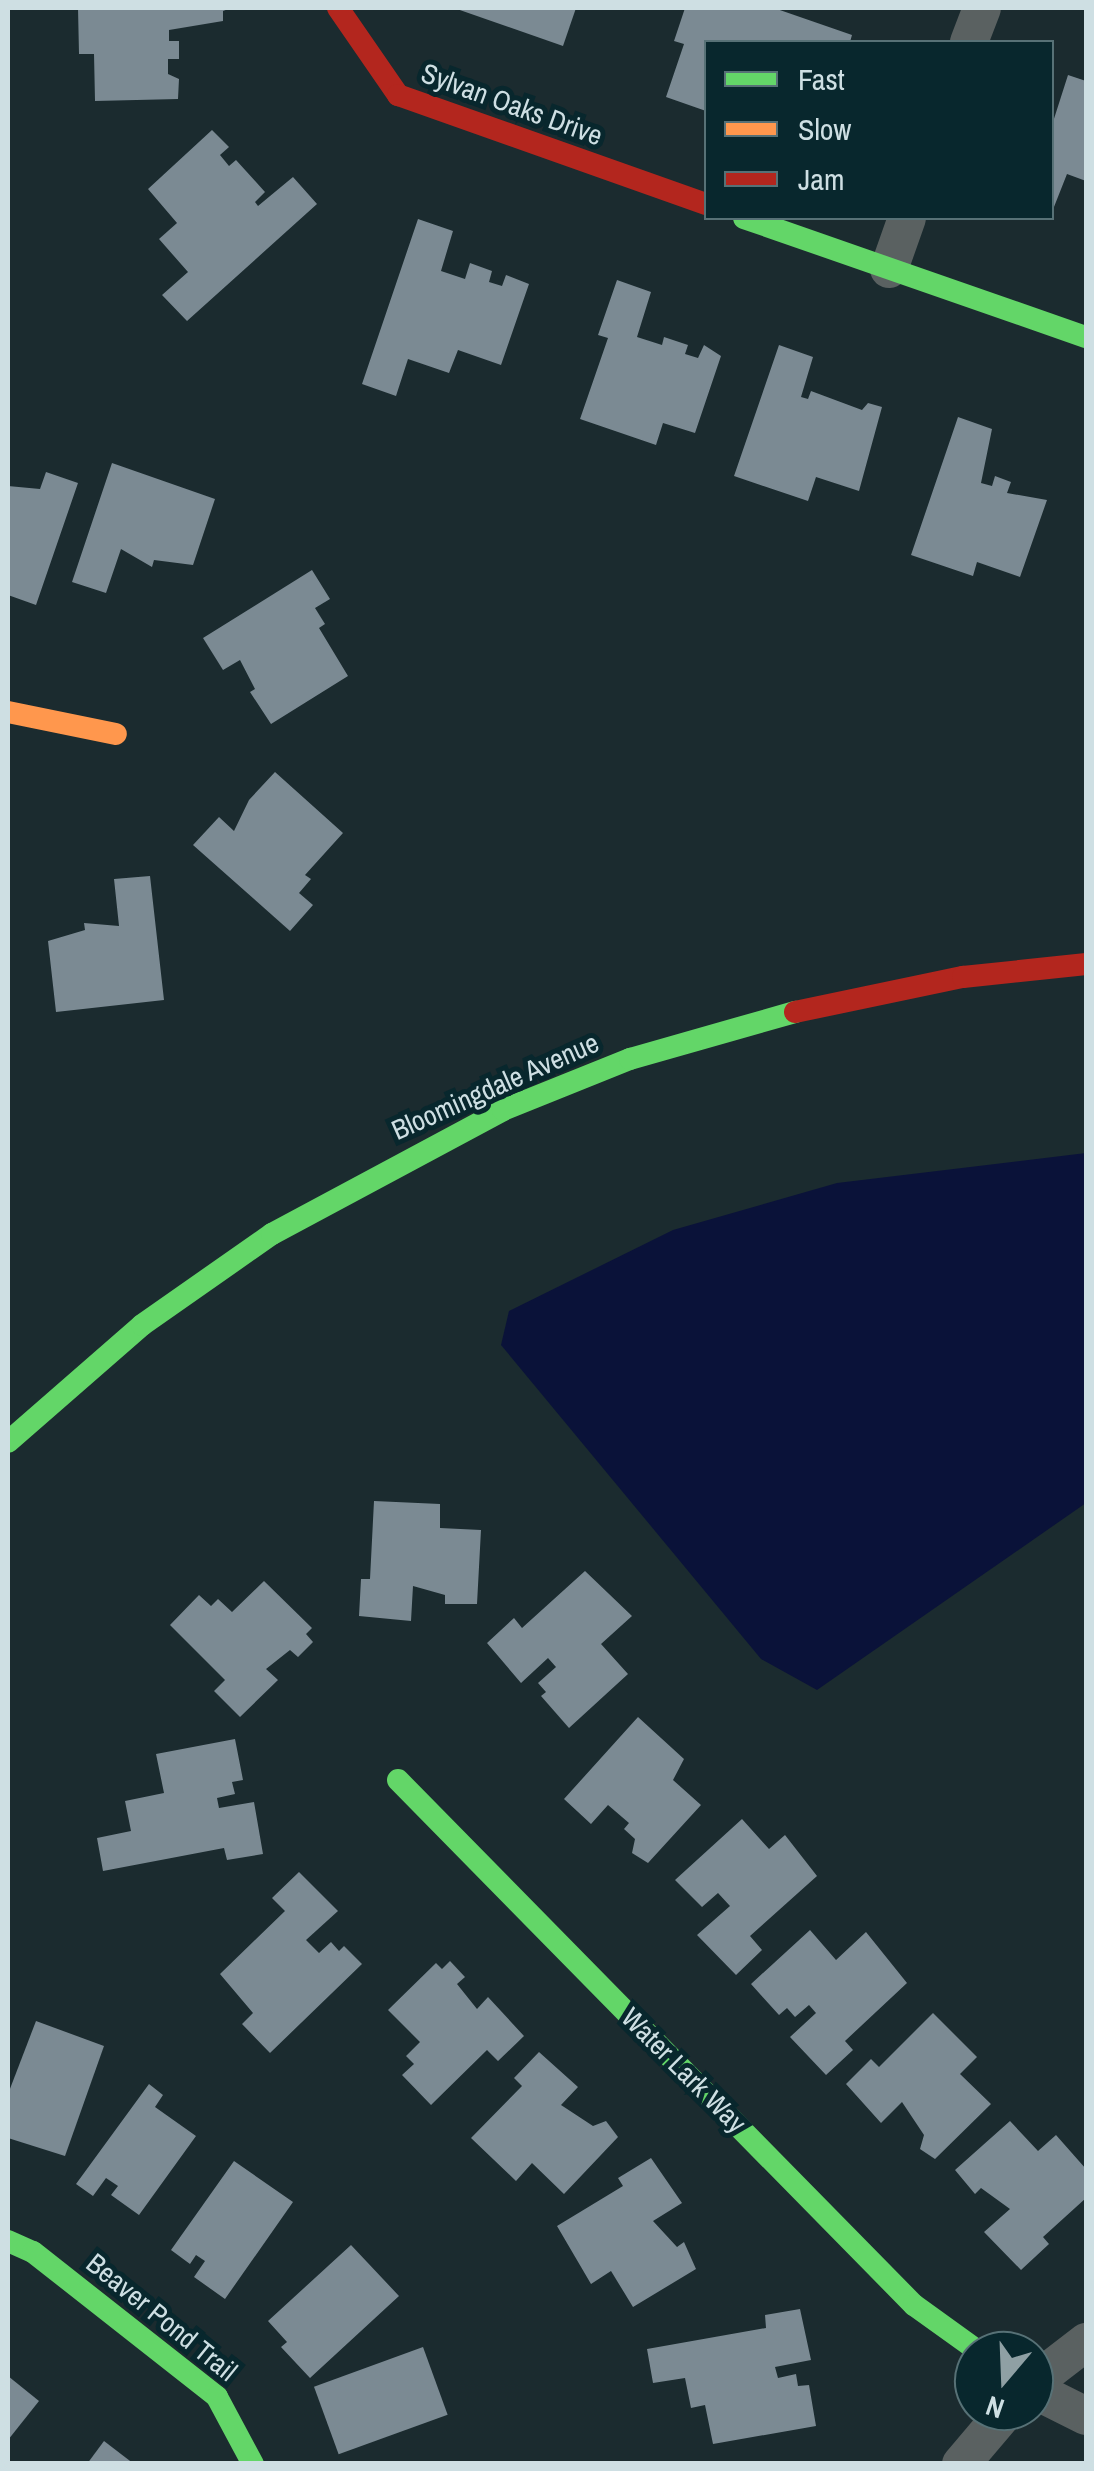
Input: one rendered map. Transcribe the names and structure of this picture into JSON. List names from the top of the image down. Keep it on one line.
{"streets":{"street":["Sylvan Oaks Drive","Bloomingdale Avenue","Water Lark Way","Beaver Pond Trail"]},"legend":["Fast","Slow","Jam"],"north":"bottom"}
